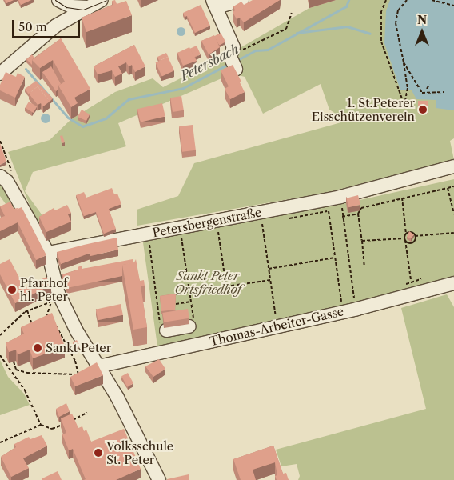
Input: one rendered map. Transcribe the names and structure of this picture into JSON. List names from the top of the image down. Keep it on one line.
{"streets":{"street":["Petersbergenstraße","Thomas-Arbeiter-Gasse"]},"water":["Petersbach"],"parks":["Sankt Peter Ortsfriedhof"],"places":["1. St.Peterer Eisschützenverein","Pfarrhof hl. Peter","Sankt Peter","Volksschule St. Peter"],"scale_bar":"50 m","north":"top"}
